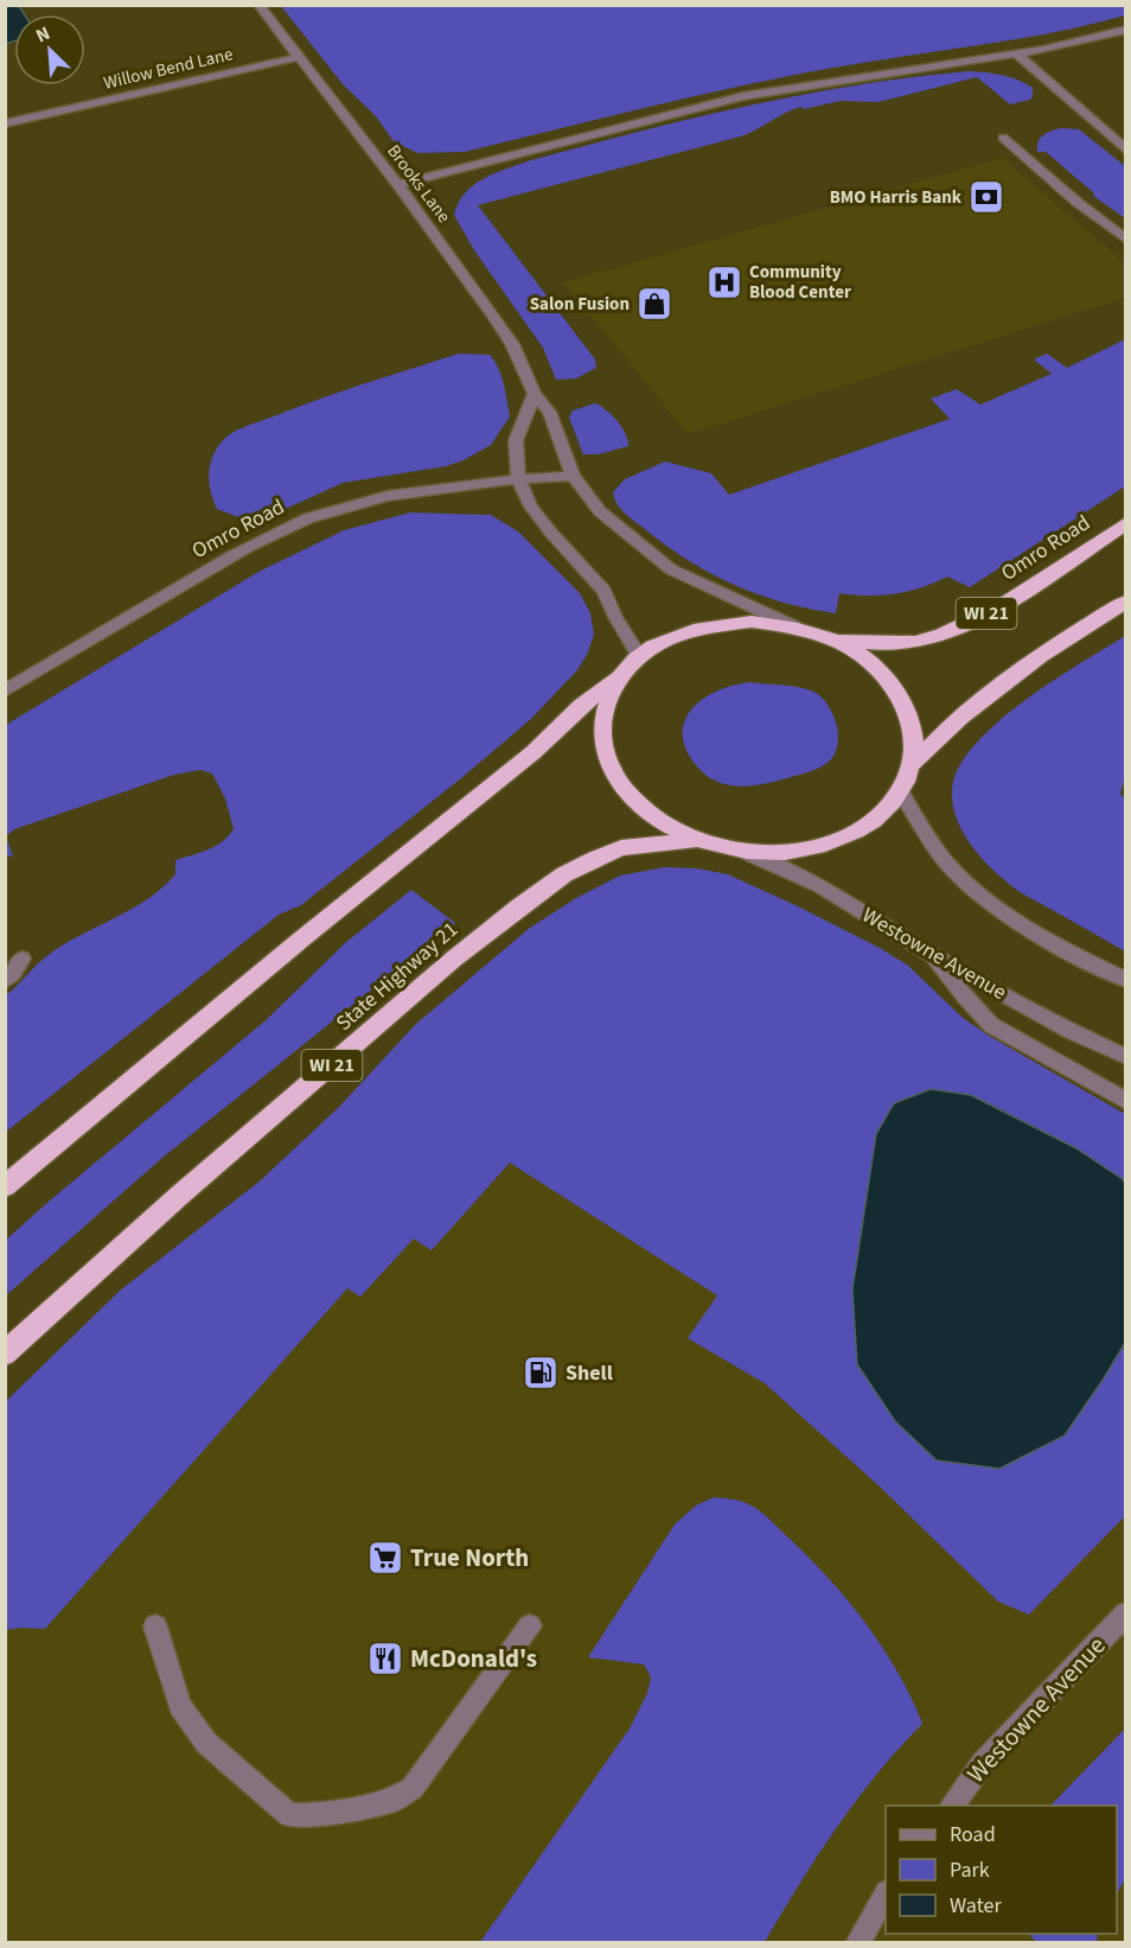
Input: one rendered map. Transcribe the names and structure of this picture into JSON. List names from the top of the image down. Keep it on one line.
{"streets":{"highway":["Omro Road","WI 21","State Highway 21"],"street":["Willow Bend Lane","Brooks Lane","Westowne Avenue"]},"crossings":[["Willow Bend Lane","Brooks Lane"],["Brooks Lane","Omro Road"]],"places":{"bank":["BMO Harris Bank"],"hospital":["Community Blood Center"],"shop":["Salon Fusion"],"fuel station":["Shell"],"supermarket":["True North"],"restaurant":["McDonald's"]},"legend":["Road","Park","Water"],"north":"top left"}
